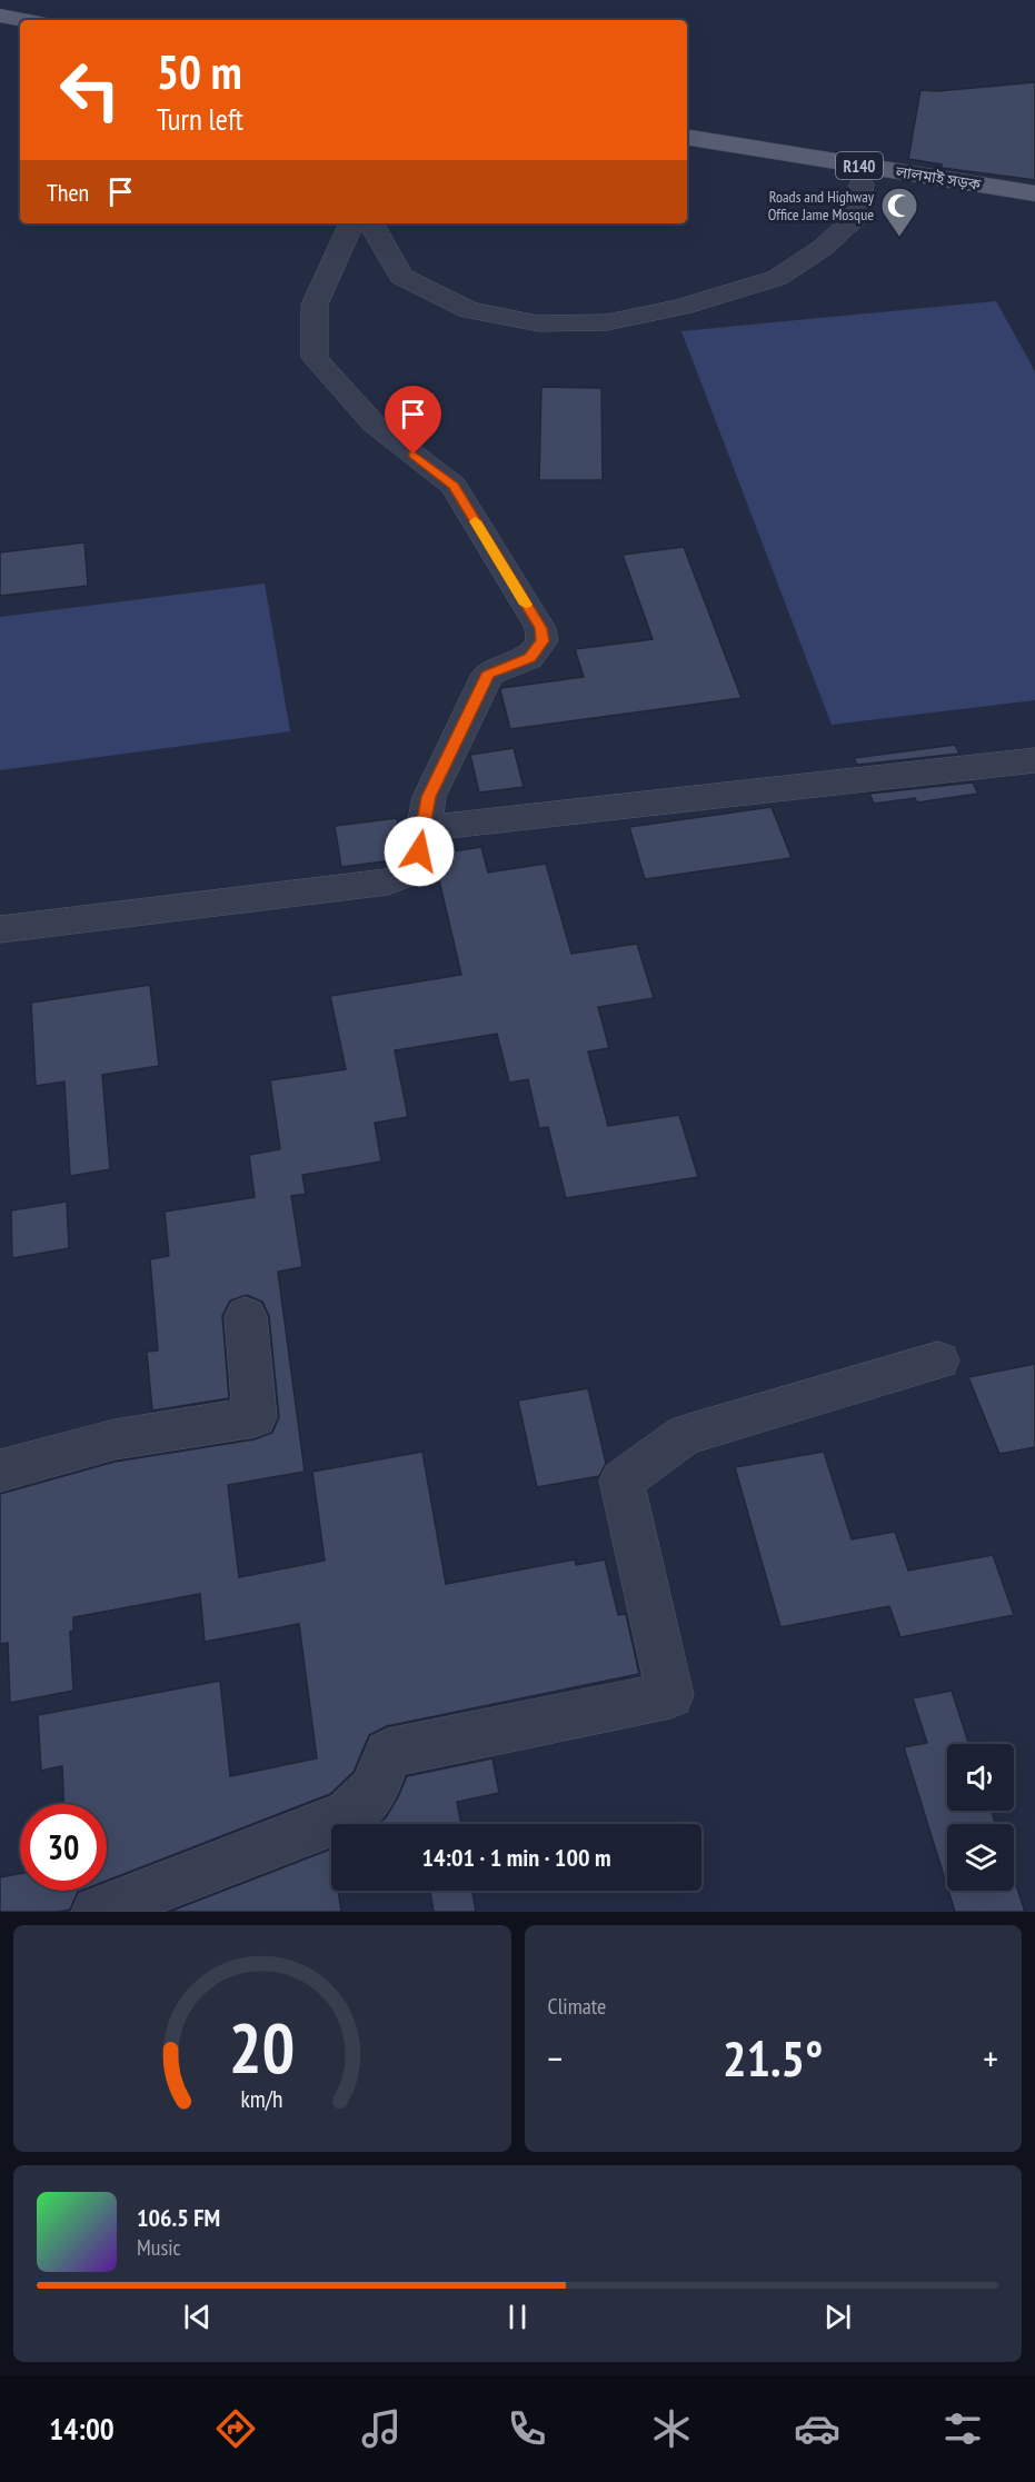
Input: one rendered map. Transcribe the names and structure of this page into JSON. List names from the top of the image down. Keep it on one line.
{"streets":{"main road":["R140","লালমাই সড়ক"]},"places":{"mosque":["Roads and Highway Office Jame Mosque"]},"page":{"turn":["50 m","Turn left"],"then":"Then","limit":"30","trip":"14:01 · 1 min · 100 m","tile":"Climate","heat":["−","21.5°","+"],"song":["106.5 FM","Music"],"tabs":"14:00","gauge":["20","km/h"]}}
